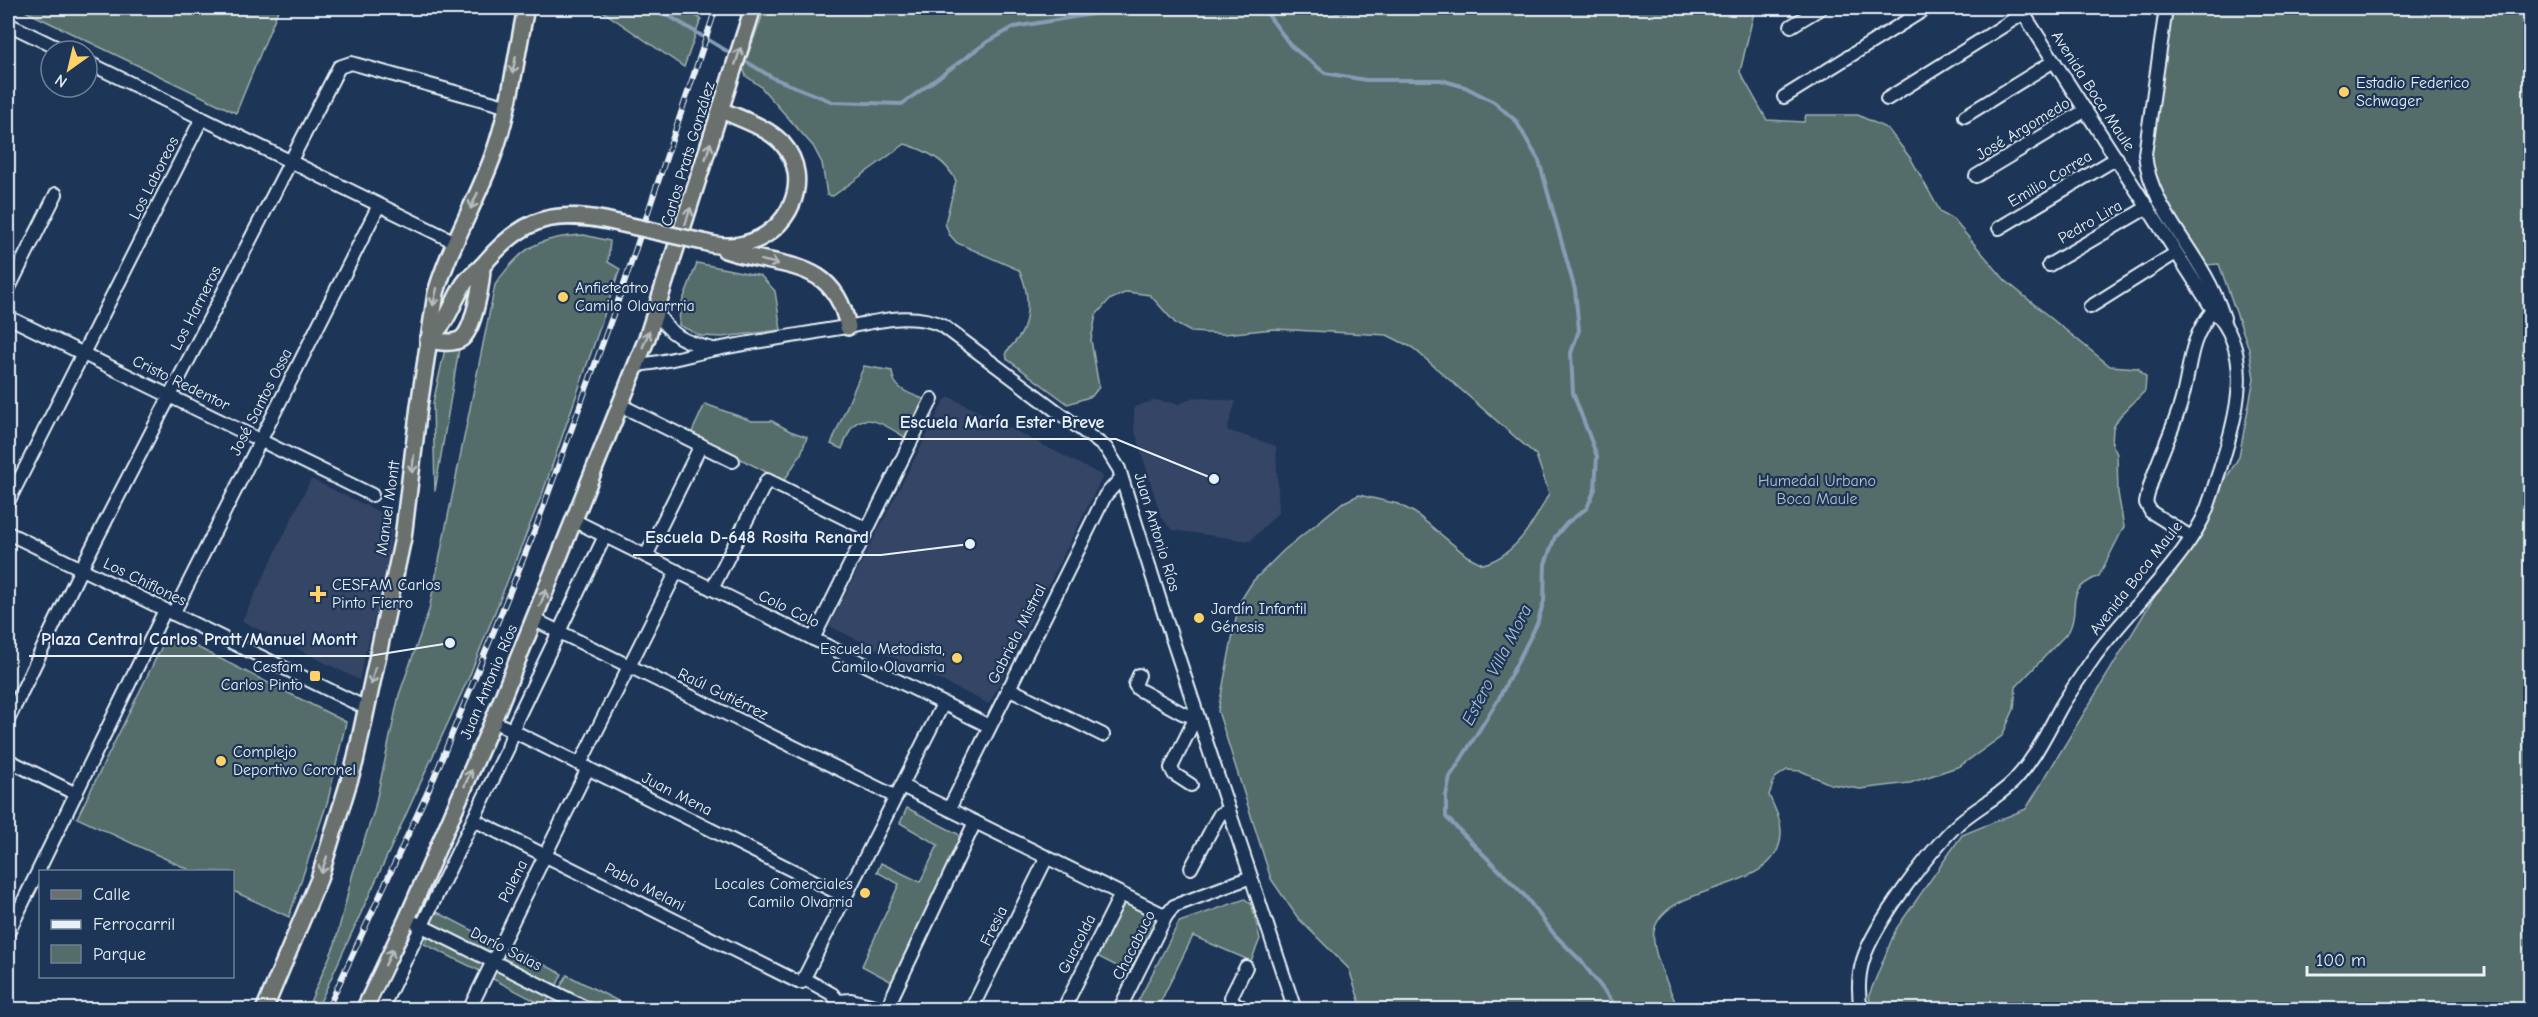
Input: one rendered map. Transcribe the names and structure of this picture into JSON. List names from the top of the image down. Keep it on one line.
{"streets":{"main road":["Carlos Prats González","Manuel Montt","Juan Antonio Ríos"],"street":["Avenida Boca Maule","José Argomedo","Los Laboreos","Emilio Correa","Pedro Lira","Los Harneros","Cristo Redentor","José Santos Ossa","Los Chiflones","Colo Colo","Gabriela Mistral","Raúl Gutiérrez","Juan Mena","Palena","Pablo Melani","Fresia","Guacolda","Chacabuco","Darío Salas"]},"crossings":[["Avenida Boca Maule","José Argomedo"],["Avenida Boca Maule","Emilio Correa"],["Avenida Boca Maule","Pedro Lira"],["Carlos Prats González","Juan Antonio Ríos"],["Los Laboreos","Cristo Redentor"],["Los Harneros","Cristo Redentor"],["Los Harneros","Manuel Montt"],["Los Harneros","Los Chiflones"],["Cristo Redentor","José Santos Ossa"],["José Santos Ossa","Los Chiflones"],["Manuel Montt","Los Chiflones"],["Juan Antonio Ríos","Colo Colo"],["Juan Antonio Ríos","Gabriela Mistral"],["Juan Antonio Ríos","Raúl Gutiérrez"],["Juan Antonio Ríos","Juan Mena"],["Juan Antonio Ríos","Chacabuco"],["Juan Antonio Ríos","Darío Salas"],["Colo Colo","Gabriela Mistral"],["Colo Colo","Palena"],["Gabriela Mistral","Raúl Gutiérrez"],["Raúl Gutiérrez","Palena"],["Raúl Gutiérrez","Fresia"],["Raúl Gutiérrez","Guacolda"],["Raúl Gutiérrez","Chacabuco"],["Juan Mena","Palena"],["Palena","Pablo Melani"],["Palena","Darío Salas"]],"one_way":["Carlos Prats González","Manuel Montt"],"water":["Estero Villa Mora"],"parks":["Humedal Urbano Boca Maule"],"places":{"other":["Estadio Federico Schwager","Anfieteatro Camilo Olavarrria","Escuela María Ester Breve","Escuela D-648 Rosita Renard","Jardín Infantil Génesis","Plaza Central Carlos Pratt/Manuel Montt","Escuela Metodista, Camilo Olavarria","Complejo Deportivo Coronel","Locales Comerciales Camilo Olvarria"],"health":["CESFAM Carlos Pinto Fierro"],"transit":["Cesfam Carlos Pinto"]},"legend":["Calle","Ferrocarril","Parque"],"scale_bar":"100 m","north":"bottom left"}
